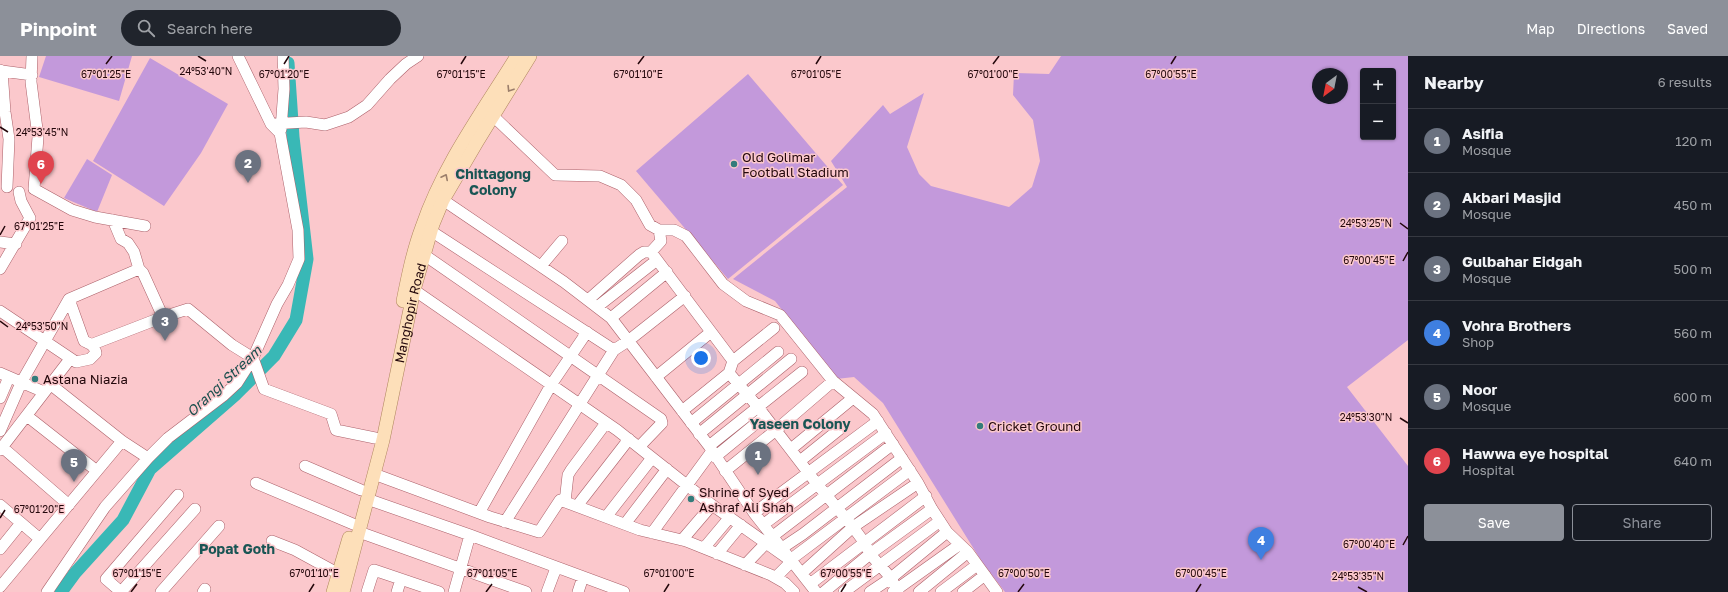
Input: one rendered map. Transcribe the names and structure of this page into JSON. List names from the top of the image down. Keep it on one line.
{"streets":{"main road":["Manghopir Road"]},"districts":["Chittagong Colony","Yaseen Colony","Popat Goth"],"water":["Orangi Stream"],"places":["Old Golimar Football Stadium","Astana Niazia","Cricket Ground","Shrine of Syed Ashraf Ali Shah"],"north":"bottom left","page":{"header":"Pinpoint","search":"Search here","nav":["Map","Directions","Saved"],"heading":["Nearby","6 results"],"map_buttons":["+","−"],"list":[{"mark":"1","name":"Asifia","note":"Mosque","value":"120 m"},{"mark":"2","name":"Akbari Masjid","note":"Mosque","value":"450 m"},{"mark":"3","name":"Gulbahar Eidgah","note":"Mosque","value":"500 m"},{"mark":"4","name":"Vohra Brothers","note":"Shop","value":"560 m"},{"mark":"5","name":"Noor","note":"Mosque","value":"600 m"},{"mark":"6","name":"Hawwa eye hospital","note":"Hospital","value":"640 m"}],"pins":["2","6","3","1","5","4"],"buttons":["Save","Share"]},"coordinates":["24°53'40\"N","67°01'25\"E","67°01'20\"E","67°01'15\"E","67°01'10\"E","67°01'05\"E","67°01'00\"E","67°00'55\"E","24°53'45\"N","24°53'25\"N","67°00'45\"E","24°53'50\"N","24°53'30\"N","67°00'40\"E","67°00'50\"E","24°53'35\"N"]}
